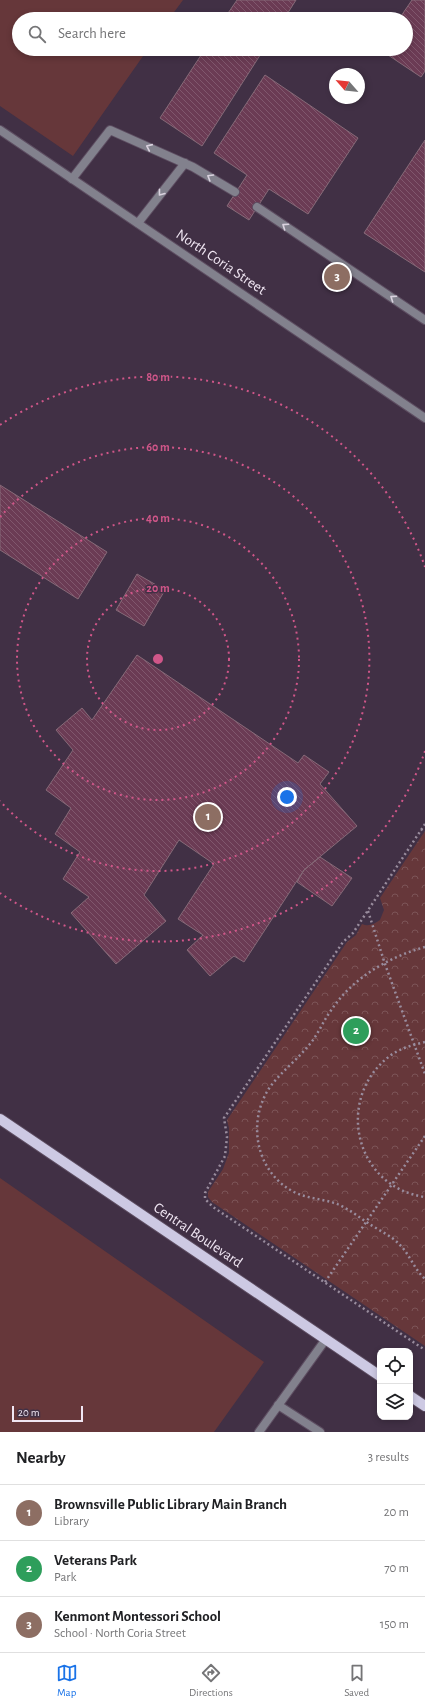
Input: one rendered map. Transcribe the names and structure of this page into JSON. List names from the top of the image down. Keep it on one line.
{"streets":{"main road":["Central Boulevard"],"street":["North Coria Street"]},"scale_bar":"20 m","north":"top left","page":{"search":"Search here","pins":["3","1","2"],"scale":"20 m","heading":["Nearby","3 results"],"list":[{"mark":"1","name":"Brownsville Public Library Main Branch","note":"Library","value":"20 m"},{"mark":"2","name":"Veterans Park","note":"Park","value":"70 m"},{"mark":"3","name":"Kenmont Montessori School","note":"School · North Coria Street","value":"150 m"}],"nav":["Map","Directions","Saved"]},"rings":["80 m","60 m","40 m","20 m"]}
